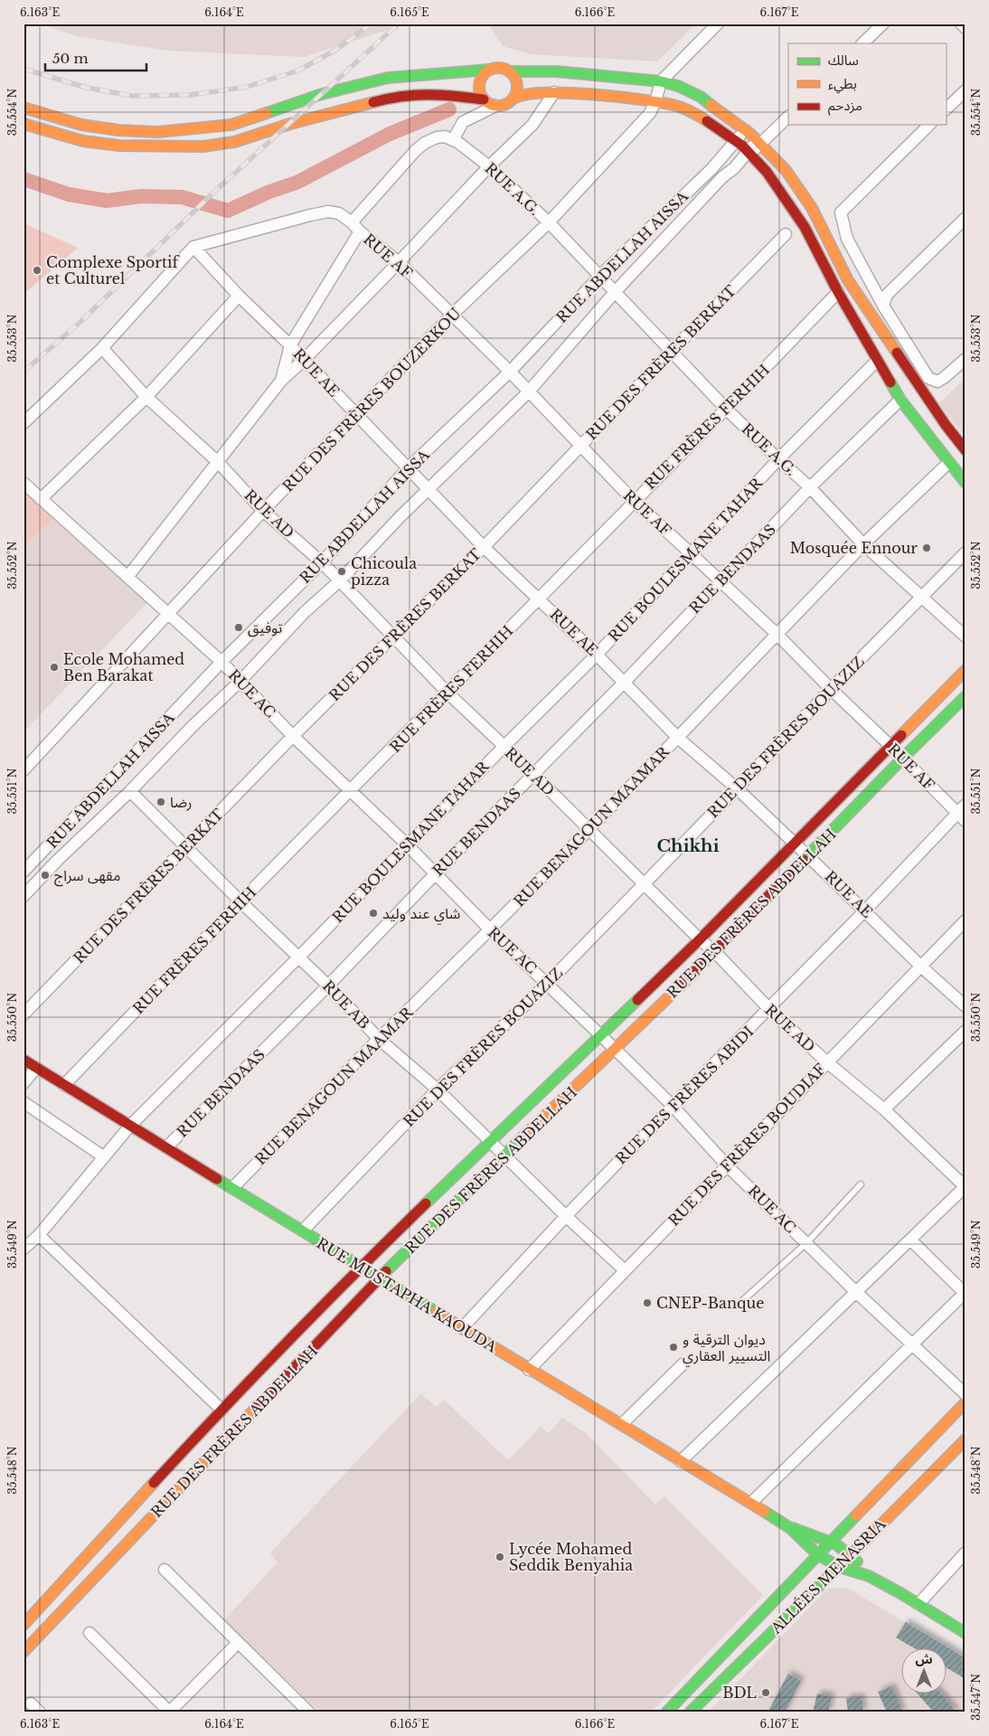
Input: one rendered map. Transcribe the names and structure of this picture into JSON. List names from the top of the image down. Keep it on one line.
{"streets":{"main road":["RUE DES FRÈRES ABDELLAH","RUE MUSTAPHA KAOUDA","ALLÉES MENASRIA"],"street":["RUE A.G.","RUE AF","RUE ABDELLAH AISSA","RUE DES FRÈRES BERKAT","RUE AE","RUE DES FRÈRES BOUZERKOU","RUE FRÈRES FERHIH","RUE AD","RUE BOULESMANE TAHAR","RUE BENDAAS","RUE AC","RUE DES FRÈRES BOUAZIZ","RUE BENAGOUN MAAMAR","RUE AB","RUE DES FRÈRES ABIDI","RUE DES FRÈRES BOUDIAF"]},"crossings":[["RUE A.G.","RUE AF"],["RUE A.G.","RUE ABDELLAH AISSA"],["RUE A.G.","RUE DES FRÈRES BERKAT"],["RUE A.G.","RUE DES FRÈRES BOUZERKOU"],["RUE A.G.","RUE FRÈRES FERHIH"],["RUE A.G.","RUE BOULESMANE TAHAR"],["RUE A.G.","RUE BENDAAS"],["RUE A.G.","RUE DES FRÈRES BOUAZIZ"],["RUE A.G.","RUE BENAGOUN MAAMAR"],["RUE AF","RUE ABDELLAH AISSA"],["RUE AF","RUE DES FRÈRES BERKAT"],["RUE AF","RUE AE"],["RUE AF","RUE DES FRÈRES BOUZERKOU"],["RUE AF","RUE FRÈRES FERHIH"],["RUE AF","RUE BOULESMANE TAHAR"],["RUE AF","RUE BENDAAS"],["RUE AF","RUE DES FRÈRES BOUAZIZ"],["RUE AF","RUE BENAGOUN MAAMAR"],["RUE AF","RUE DES FRÈRES ABDELLAH"],["RUE AF","RUE DES FRÈRES ABIDI"],["RUE ABDELLAH AISSA","RUE AE"],["RUE ABDELLAH AISSA","RUE AD"],["RUE ABDELLAH AISSA","RUE AC"],["RUE DES FRÈRES BERKAT","RUE AE"],["RUE DES FRÈRES BERKAT","RUE AD"],["RUE DES FRÈRES BERKAT","RUE AC"],["RUE DES FRÈRES BERKAT","RUE AB"],["RUE AE","RUE DES FRÈRES BOUZERKOU"],["RUE AE","RUE FRÈRES FERHIH"],["RUE AE","RUE BOULESMANE TAHAR"],["RUE AE","RUE BENDAAS"],["RUE AE","RUE DES FRÈRES BOUAZIZ"],["RUE AE","RUE BENAGOUN MAAMAR"],["RUE AE","RUE DES FRÈRES ABDELLAH"],["RUE AE","RUE DES FRÈRES ABIDI"],["RUE AE","RUE DES FRÈRES BOUDIAF"],["RUE DES FRÈRES BOUZERKOU","RUE AD"],["RUE DES FRÈRES BOUZERKOU","RUE AC"],["RUE FRÈRES FERHIH","RUE AD"],["RUE FRÈRES FERHIH","RUE AC"],["RUE FRÈRES FERHIH","RUE AB"],["RUE FRÈRES FERHIH","RUE MUSTAPHA KAOUDA"],["RUE AD","RUE BOULESMANE TAHAR"],["RUE AD","RUE BENDAAS"],["RUE AD","RUE DES FRÈRES BOUAZIZ"],["RUE AD","RUE BENAGOUN MAAMAR"],["RUE AD","RUE DES FRÈRES ABDELLAH"],["RUE AD","RUE DES FRÈRES ABIDI"],["RUE AD","RUE DES FRÈRES BOUDIAF"],["RUE BOULESMANE TAHAR","RUE AC"],["RUE BOULESMANE TAHAR","RUE AB"],["RUE BOULESMANE TAHAR","RUE MUSTAPHA KAOUDA"],["RUE BENDAAS","RUE AC"],["RUE BENDAAS","RUE AB"],["RUE BENDAAS","RUE MUSTAPHA KAOUDA"],["RUE AC","RUE DES FRÈRES BOUAZIZ"],["RUE AC","RUE BENAGOUN MAAMAR"],["RUE AC","RUE DES FRÈRES ABDELLAH"],["RUE AC","RUE DES FRÈRES ABIDI"],["RUE AC","RUE DES FRÈRES BOUDIAF"],["RUE DES FRÈRES BOUAZIZ","RUE AB"],["RUE DES FRÈRES BOUAZIZ","RUE MUSTAPHA KAOUDA"],["RUE BENAGOUN MAAMAR","RUE AB"],["RUE BENAGOUN MAAMAR","RUE MUSTAPHA KAOUDA"],["RUE DES FRÈRES ABDELLAH","RUE AB"],["RUE DES FRÈRES ABDELLAH","RUE MUSTAPHA KAOUDA"],["RUE AB","RUE DES FRÈRES ABIDI"],["RUE AB","RUE DES FRÈRES BOUDIAF"],["RUE DES FRÈRES ABIDI","RUE MUSTAPHA KAOUDA"],["RUE DES FRÈRES BOUDIAF","RUE MUSTAPHA KAOUDA"],["RUE MUSTAPHA KAOUDA","ALLÉES MENASRIA"]],"districts":["Chikhi"],"places":["Complexe Sportif et Culturel","Mosquée Ennour","Chicoula pizza","توفيق","Ecole Mohamed Ben Barakat","رضا","مقهى سراج","شاي عند وليد","CNEP-Banque","ديوان الترقية و التسيير العقاري","Lycée Mohamed Seddik Benyahia","BDL"],"legend":["سالك","بطيء","مزدحم"],"scale_bar":"50 m","north":"top","coordinates":["6.163°E","6.164°E","6.165°E","6.166°E","6.167°E","35.554°N","35.553°N","35.552°N","35.551°N","35.550°N","35.549°N","35.548°N","35.547°N"]}
